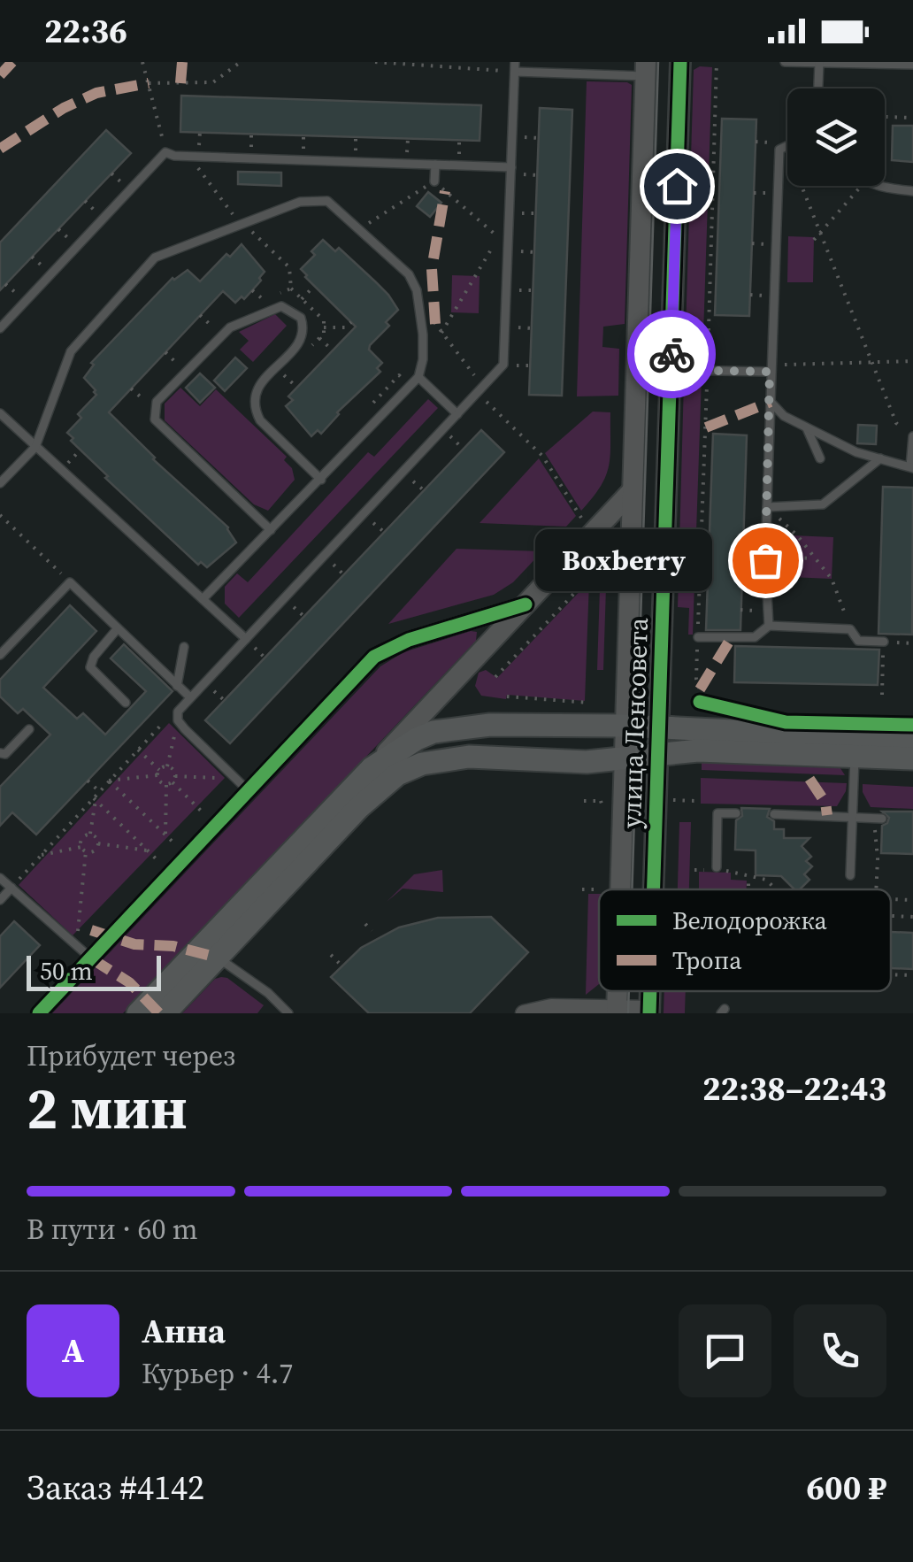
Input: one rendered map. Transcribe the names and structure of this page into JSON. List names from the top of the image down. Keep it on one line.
{"streets":{"street":["улица Ленсовета"]},"places":["Boxberry"],"legend":["Велодорожка","Тропа"],"scale_bar":"50 m","page":{"status":"22:36","bubble":"Boxberry","scale":"50 m","heading":["2 мин","Прибудет через","22:38–22:43"],"panel":["Анна","Курьер · 4.7","Заказ #4142","600 ₽"],"bar":"В пути · 60 m","round":"А"}}
